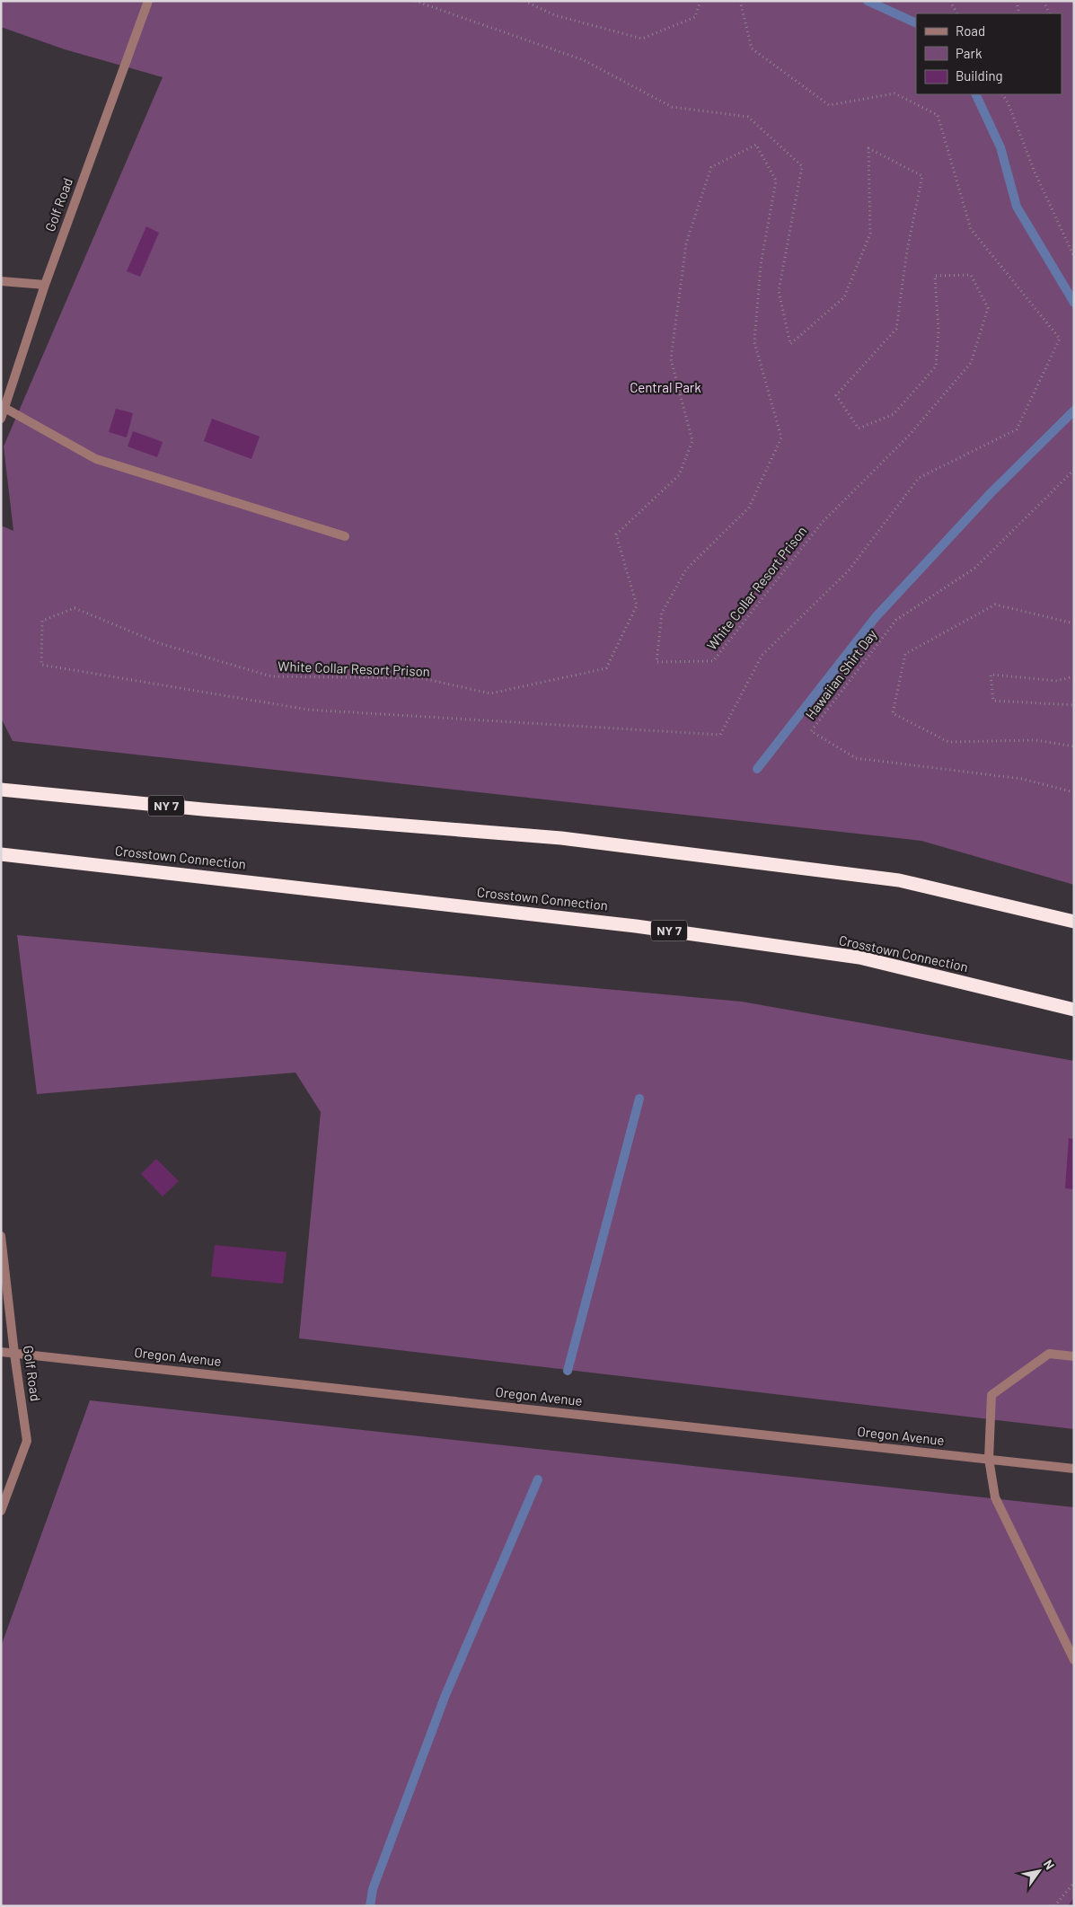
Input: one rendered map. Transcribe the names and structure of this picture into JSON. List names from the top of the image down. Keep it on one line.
{"streets":{"highway":["NY 7","Crosstown Connection"],"street":["Golf Road","Oregon Avenue"],"path":["White Collar Resort Prison","Hawaiian Shirt Day"]},"crossings":[["Golf Road","Oregon Avenue"]],"parks":["Central Park"],"legend":["Road","Park","Building"],"north":"top right"}
